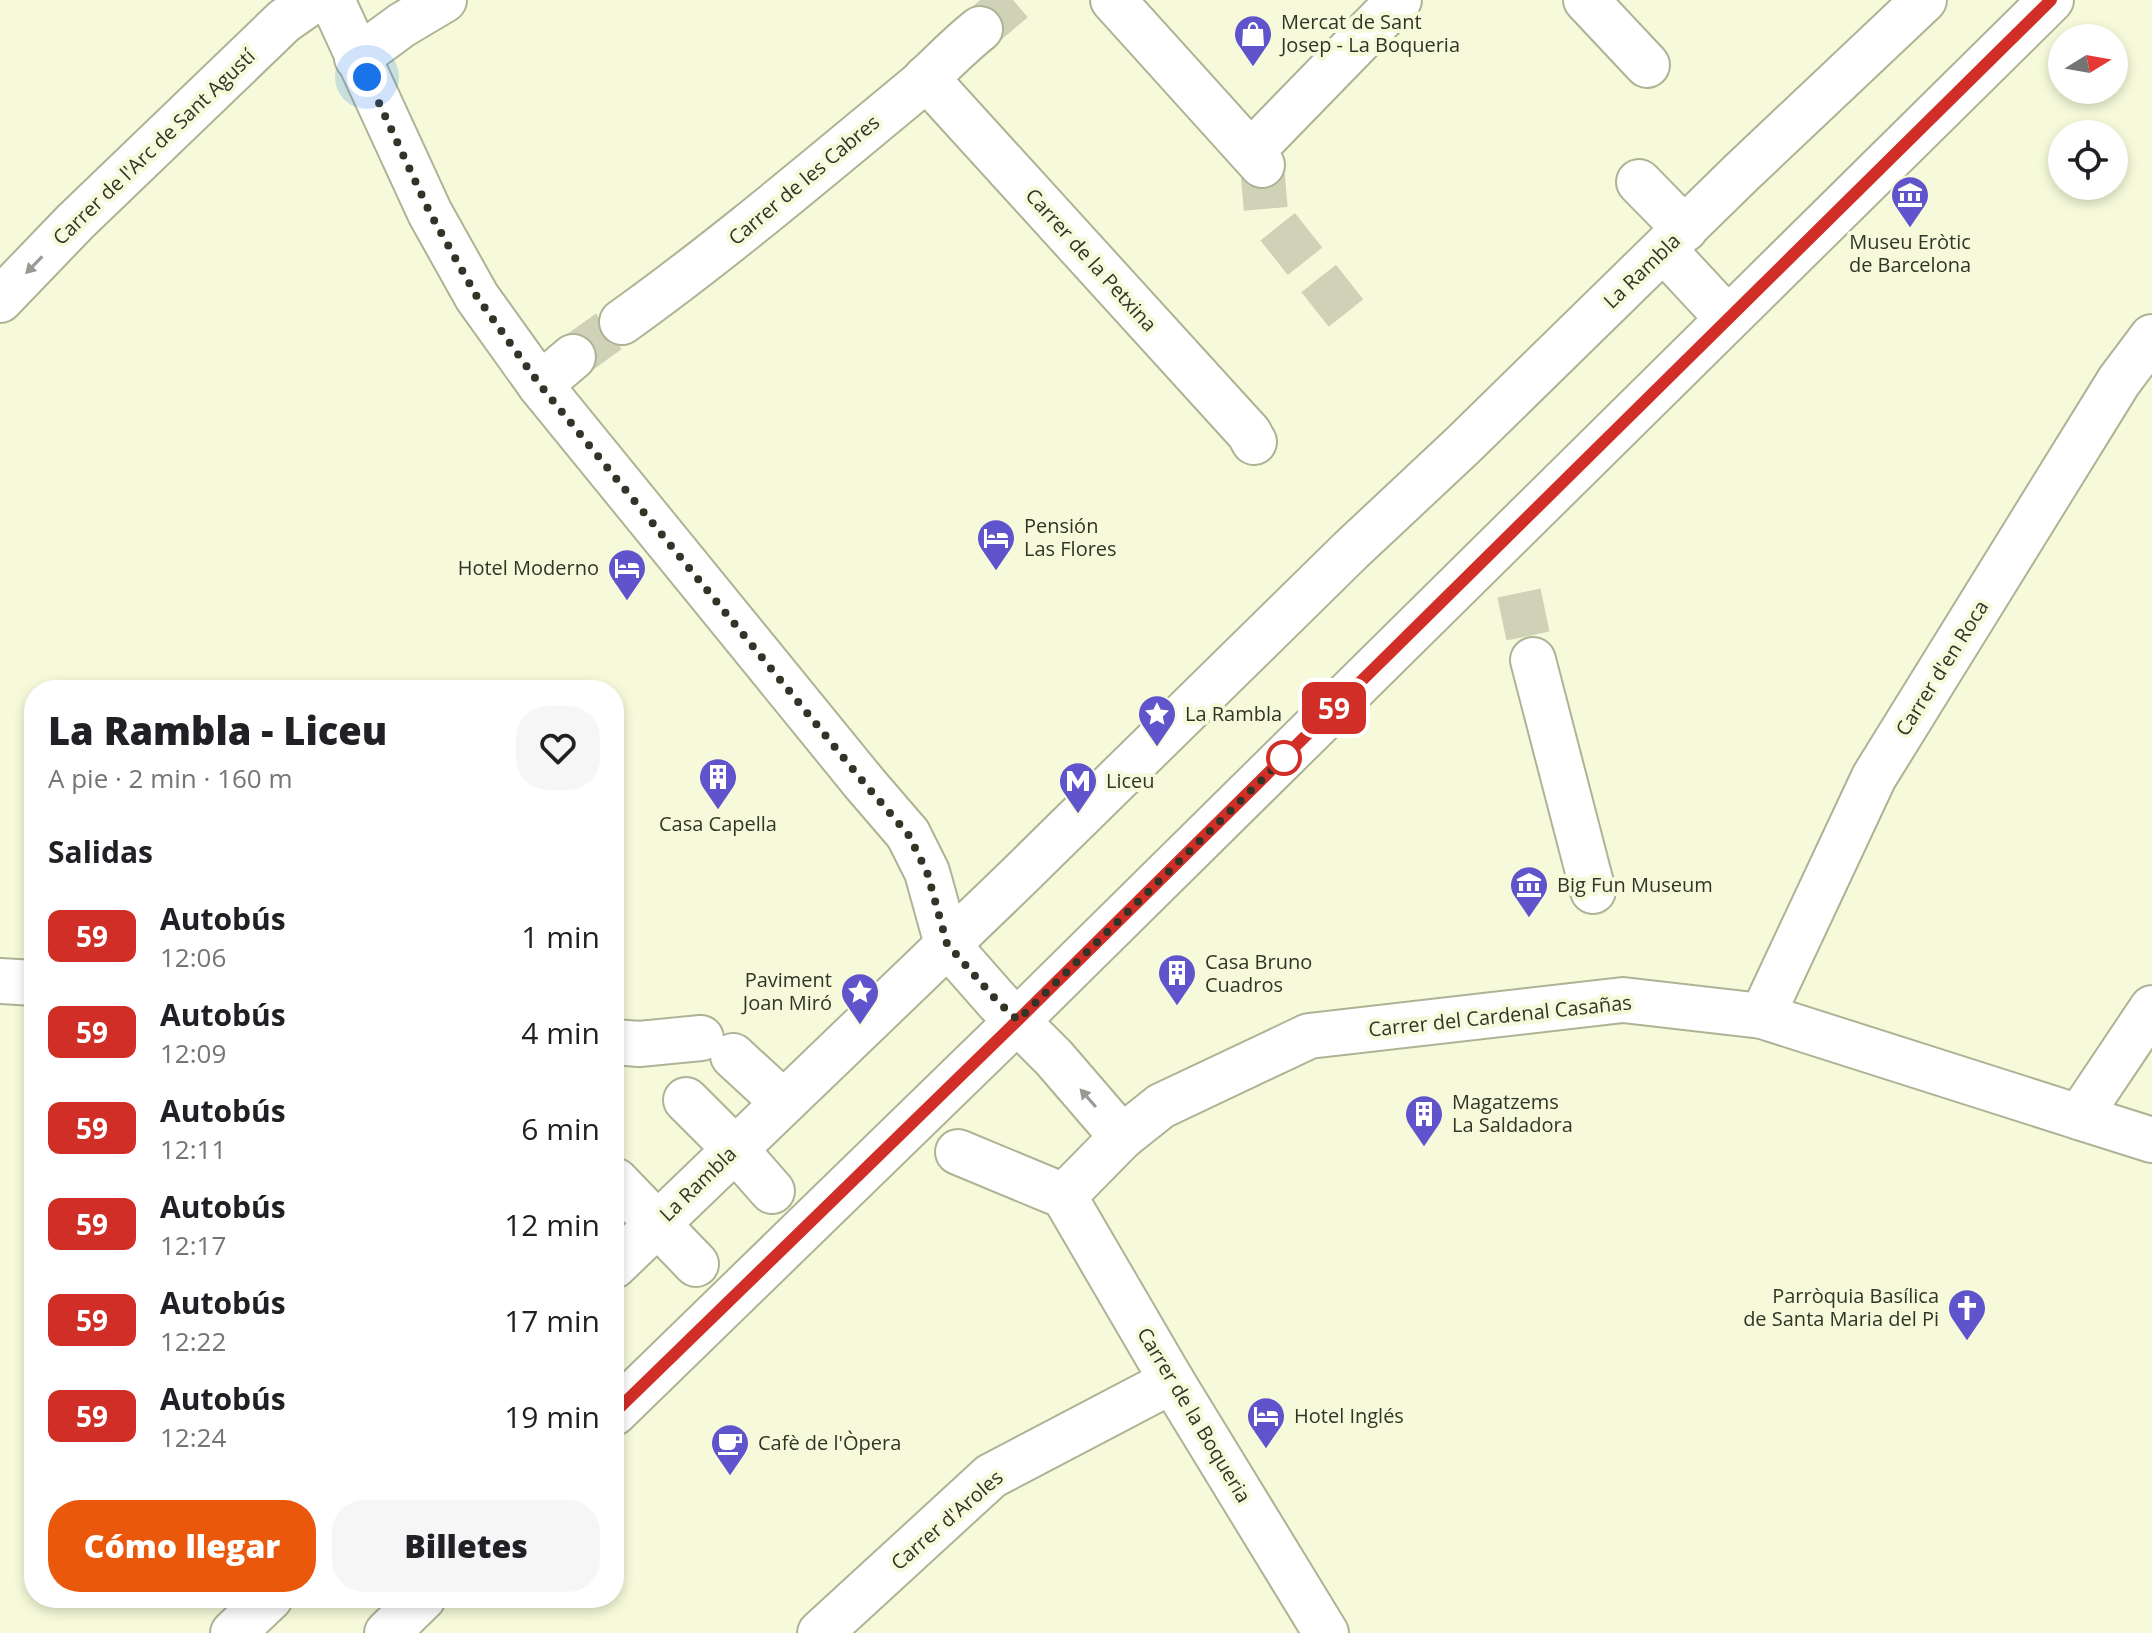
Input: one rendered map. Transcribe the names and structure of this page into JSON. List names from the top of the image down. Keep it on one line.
{"streets":{"street":["Carrer de l'Arc de Sant Agustí","Carrer de les Cabres","Carrer de la Petxina","La Rambla","Carrer d'en Roca","Carrer del Cardenal Casañas","Carrer de la Boqueria","Carrer d'Aroles"]},"crossings":[["Carrer de les Cabres","Carrer de la Petxina"],["Carrer d'en Roca","Carrer del Cardenal Casañas"],["Carrer del Cardenal Casañas","Carrer de la Boqueria"],["Carrer de la Boqueria","Carrer d'Aroles"]],"one_way":["Carrer de l'Arc de Sant Agustí"],"places":{"shop":["Mercat de Sant Josep - La Boqueria"],"museum":["Museu Eròtic de Barcelona","Big Fun Museum"],"hotel":["Pensión Las Flores","Hotel Moderno","Hotel Inglés"],"place":["La Rambla","Paviment Joan Miró"],"building":["Casa Capella","Casa Bruno Cuadros","Magatzems La Saldadora"],"metro station":["Liceu"],"church":["Parròquia Basílica de Santa Maria del Pi"],"cafe":["Cafè de l'Òpera"]},"lines":["bus line 59"],"north":"right","page":{"on_map":"59","heading":[["La Rambla - Liceu","A pie · 2 min · 160 m"],"Salidas"],"list":[{"mark":"59","name":"Autobús","note":"12:06","value":"1 min"},{"mark":"59","name":"Autobús","note":"12:09","value":"4 min"},{"mark":"59","name":"Autobús","note":"12:11","value":"6 min"},{"mark":"59","name":"Autobús","note":"12:17","value":"12 min"},{"mark":"59","name":"Autobús","note":"12:22","value":"17 min"},{"mark":"59","name":"Autobús","note":"12:24","value":"19 min"}],"buttons":["Cómo llegar","Billetes"]}}
